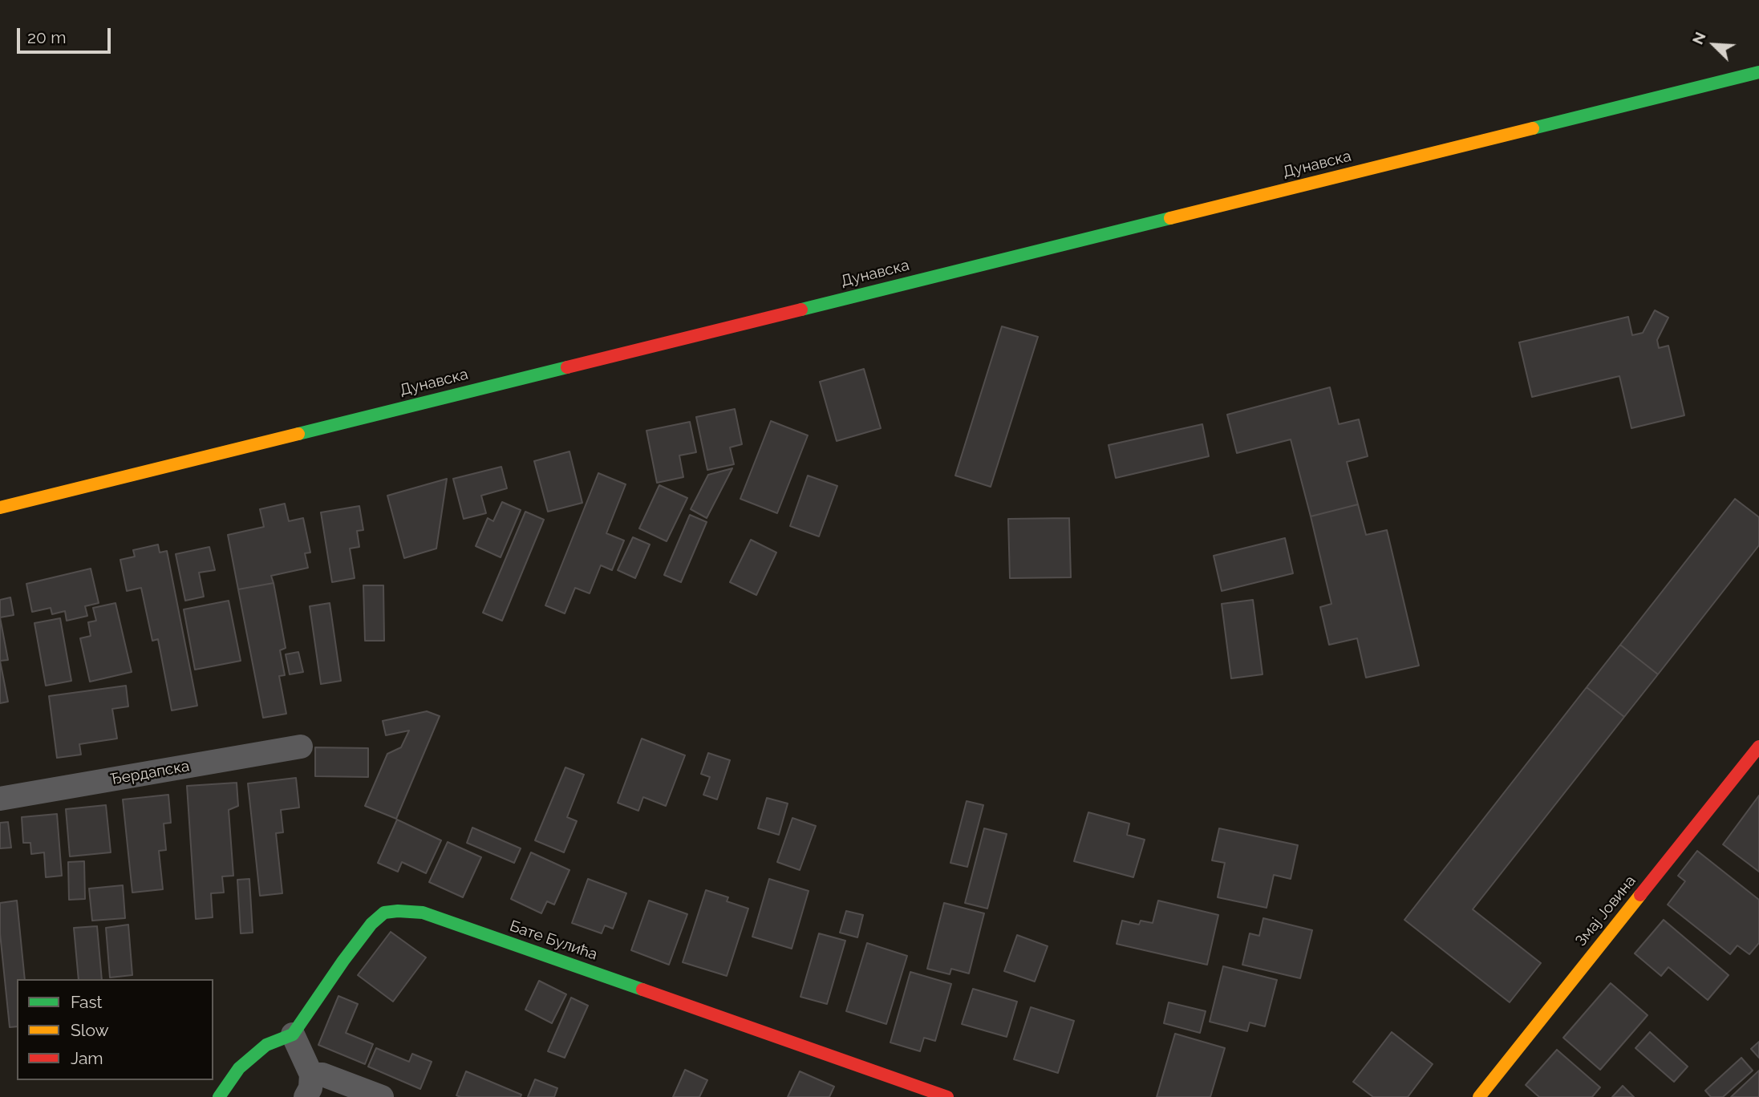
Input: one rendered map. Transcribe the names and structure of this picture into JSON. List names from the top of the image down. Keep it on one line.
{"streets":{"street":["Дунавска","Ђердапска","Змај Јовина","Бате Булића"]},"legend":["Fast","Slow","Jam"],"scale_bar":"20 m","north":"top left"}
